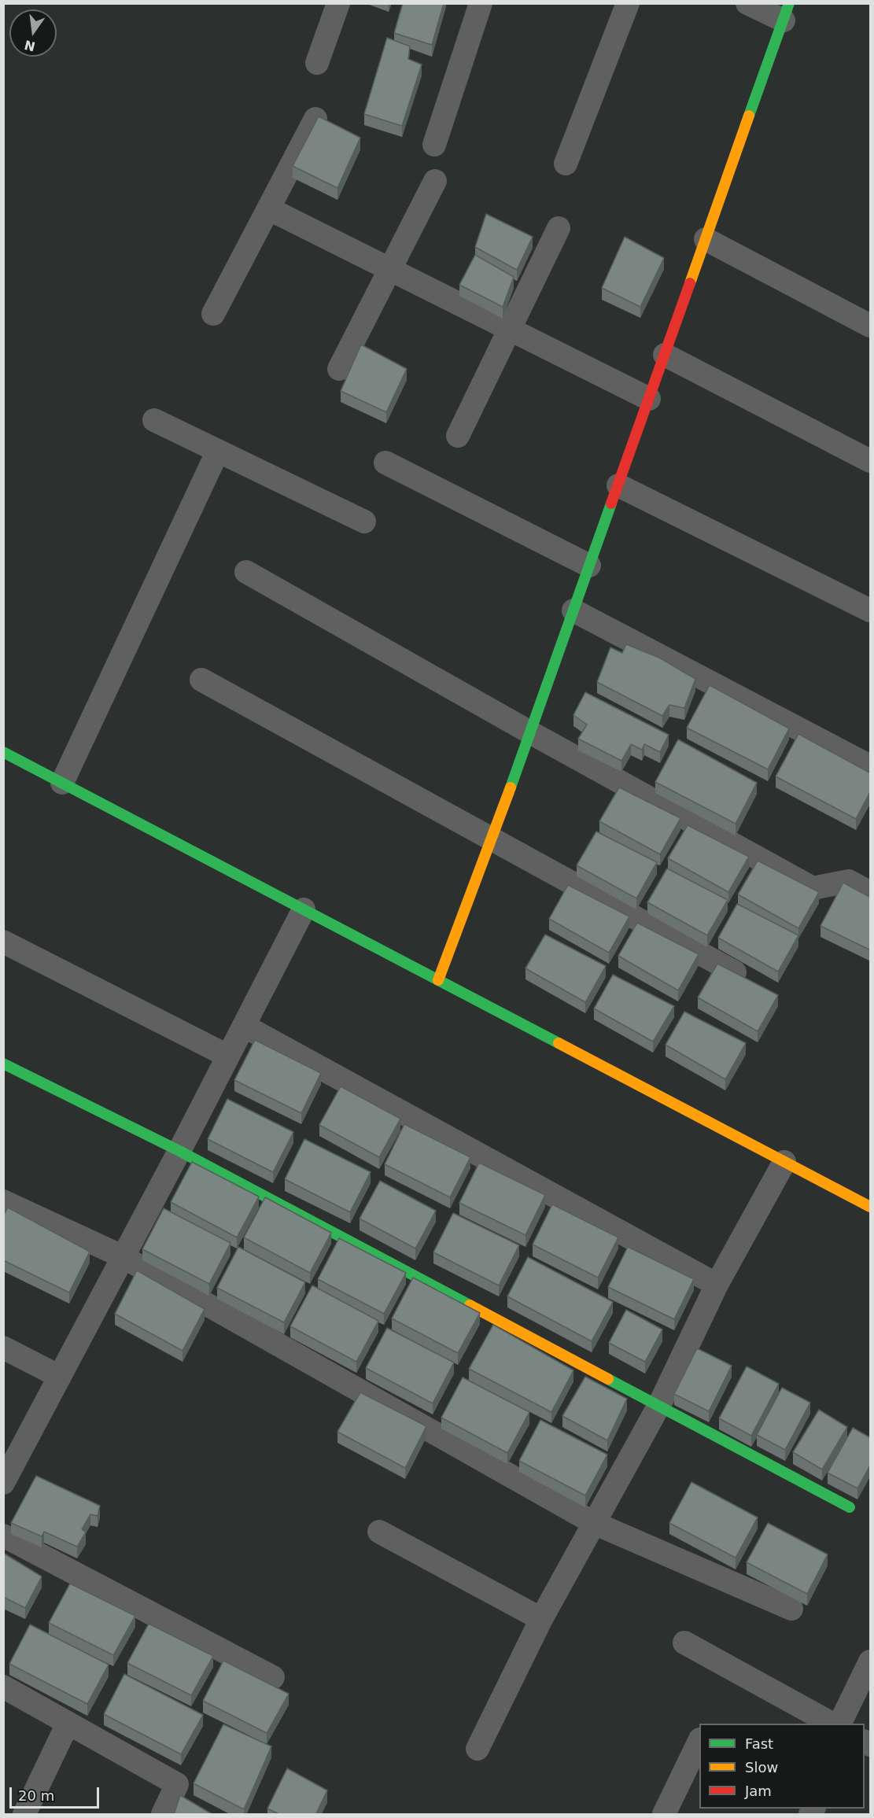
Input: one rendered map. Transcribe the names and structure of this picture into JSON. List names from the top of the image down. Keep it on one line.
{"legend":["Fast","Slow","Jam"],"scale_bar":"20 m","north":"bottom"}
